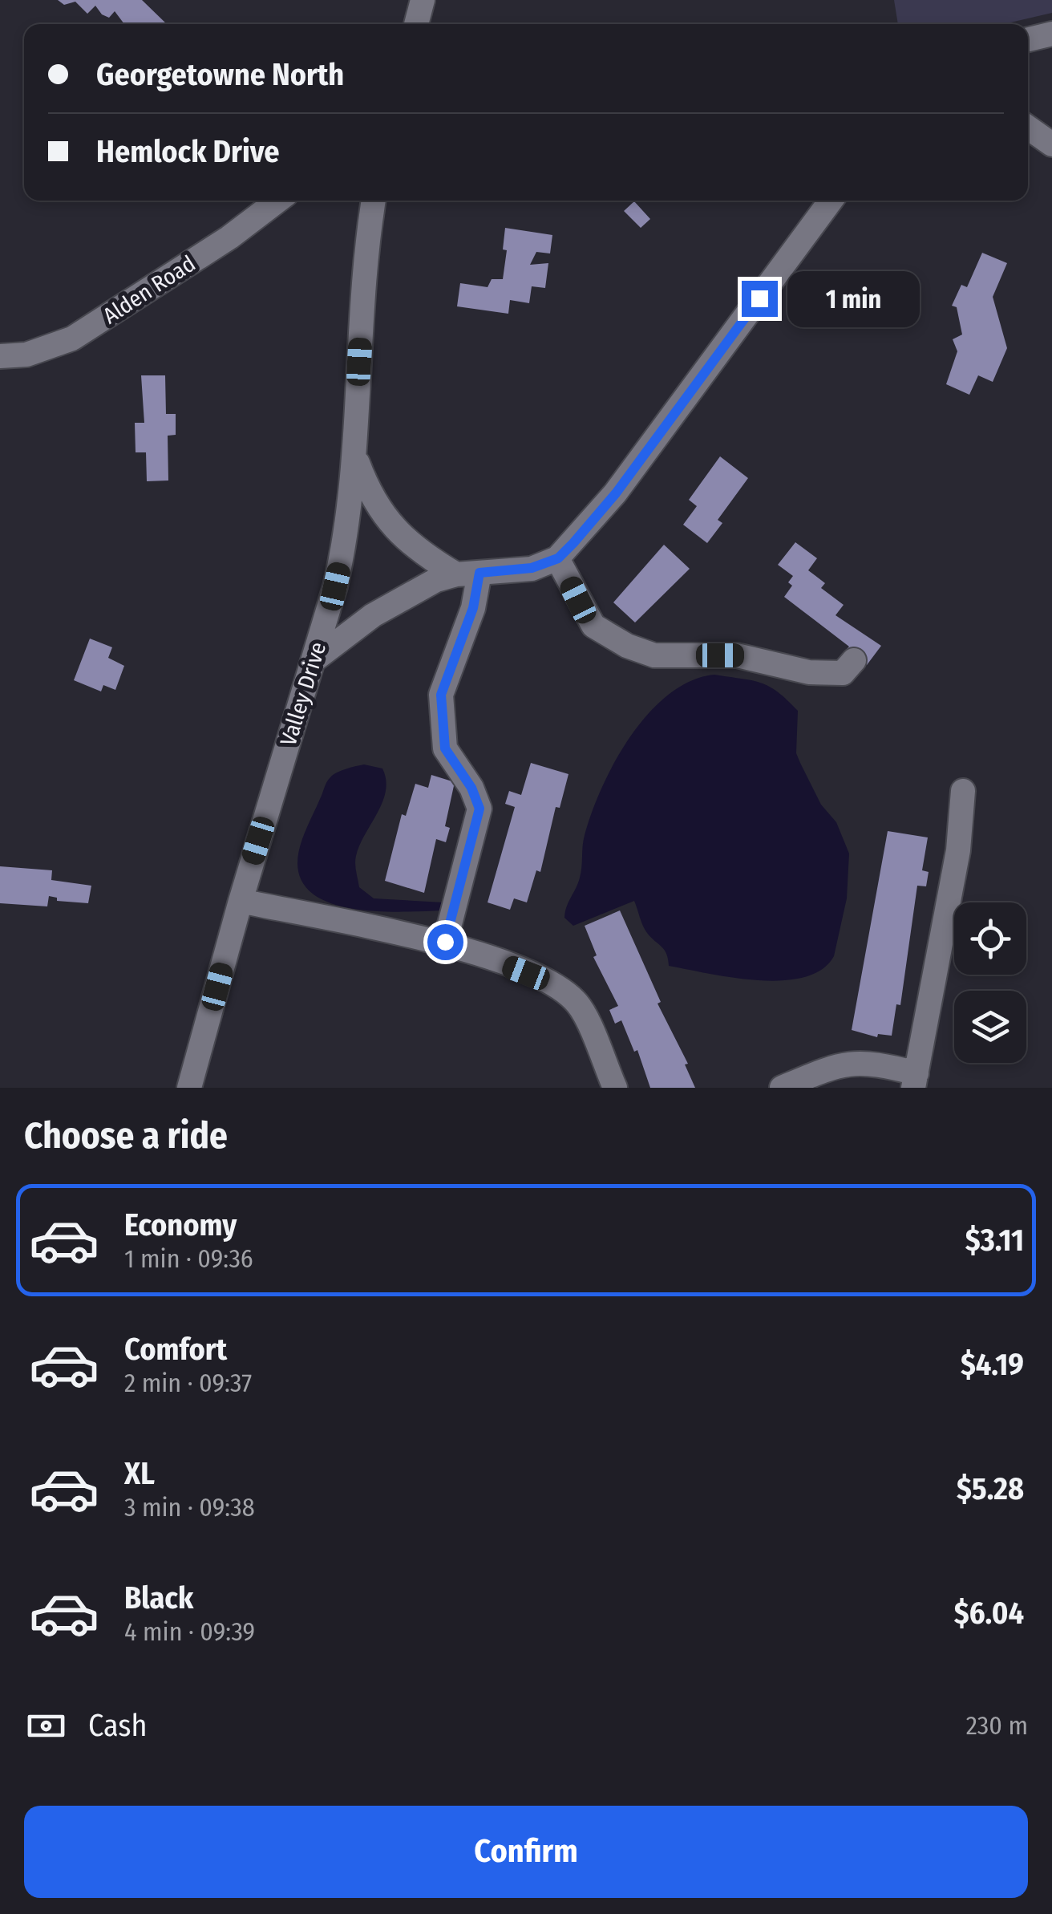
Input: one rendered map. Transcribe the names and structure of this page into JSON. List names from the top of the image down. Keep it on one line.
{"streets":{"street":["Alden Road","Valley Drive"]},"page":{"banner":["Georgetowne North","Hemlock Drive"],"bubble":"1 min","heading":"Choose a ride","list":[{"name":"Economy","note":"1 min · 09:36","value":"$3.11"},{"name":"Comfort","note":"2 min · 09:37","value":"$4.19"},{"name":"XL","note":"3 min · 09:38","value":"$5.28"},{"name":"Black","note":"4 min · 09:39","value":"$6.04"}],"pay":["Cash","230 m"],"buttons":"Confirm"}}
